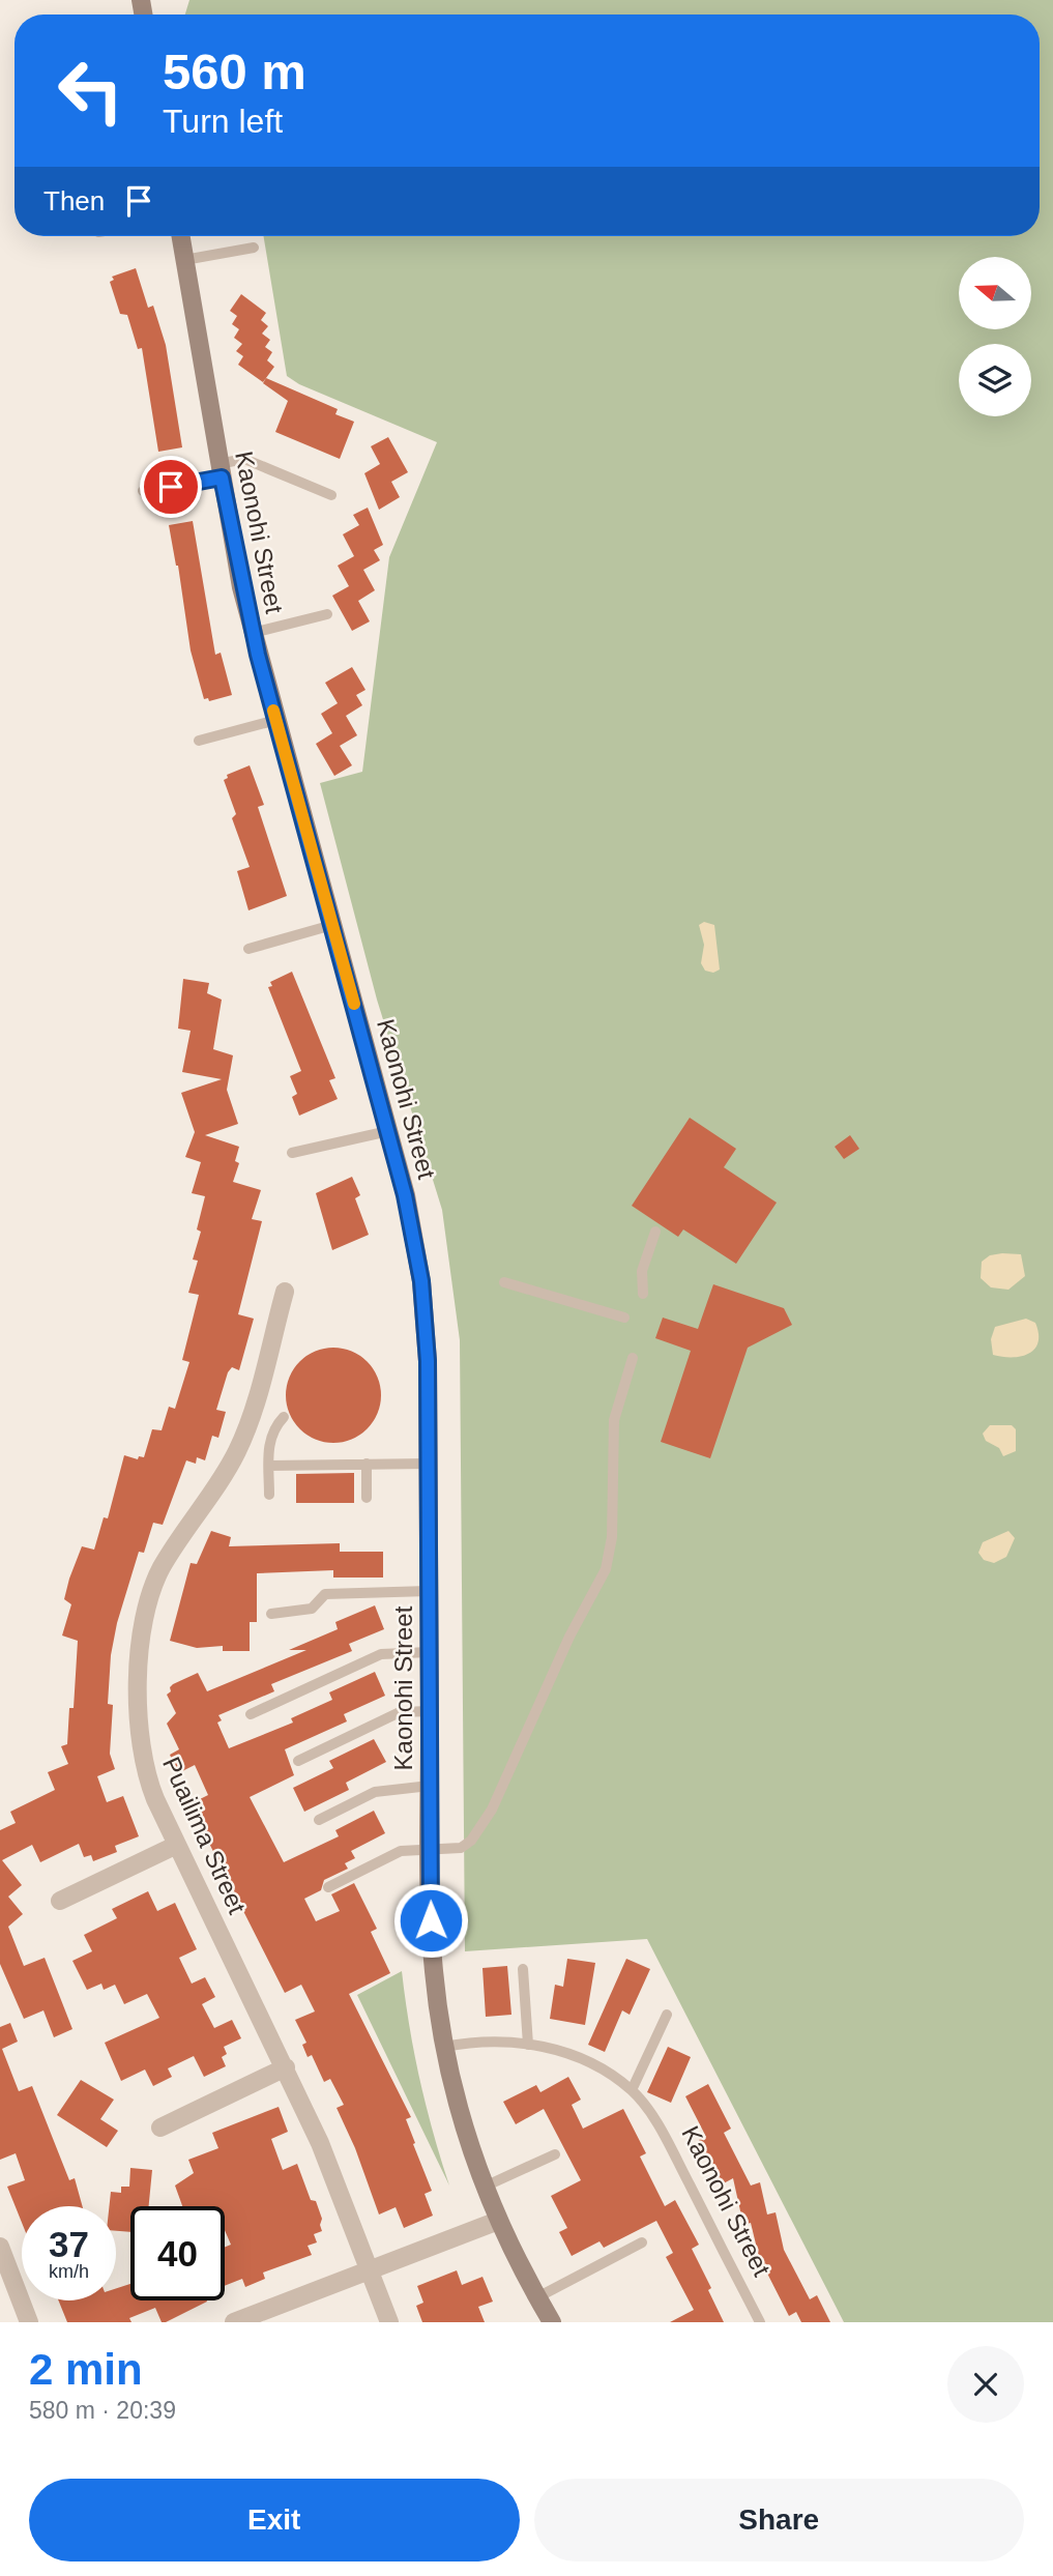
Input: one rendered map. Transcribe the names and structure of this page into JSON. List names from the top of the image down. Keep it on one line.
{"streets":{"street":["Kaonohi Street","Puailima Street"]},"north":"left","page":{"turn":["560 m","Turn left"],"then":"Then","speed":"37 km/h","limit":"40","heading":["2 min","580 m · 20:39"],"buttons":["Exit","Share"]}}
